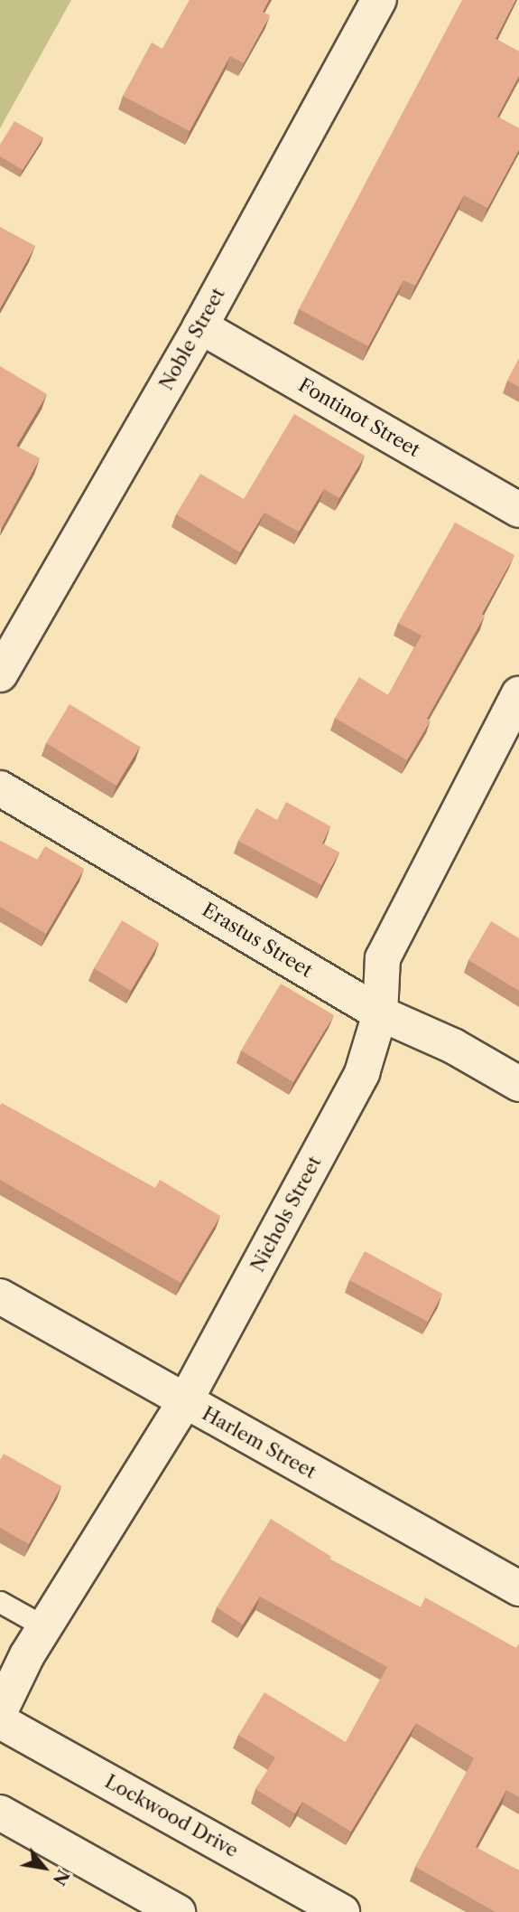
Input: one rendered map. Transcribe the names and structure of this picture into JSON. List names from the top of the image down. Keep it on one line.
{"streets":{"street":["Noble Street","Fontinot Street","Erastus Street","Nichols Street","Harlem Street","Lockwood Drive"]},"crossings":[["Noble Street","Fontinot Street"],["Erastus Street","Nichols Street"],["Nichols Street","Harlem Street"]],"north":"bottom right"}
